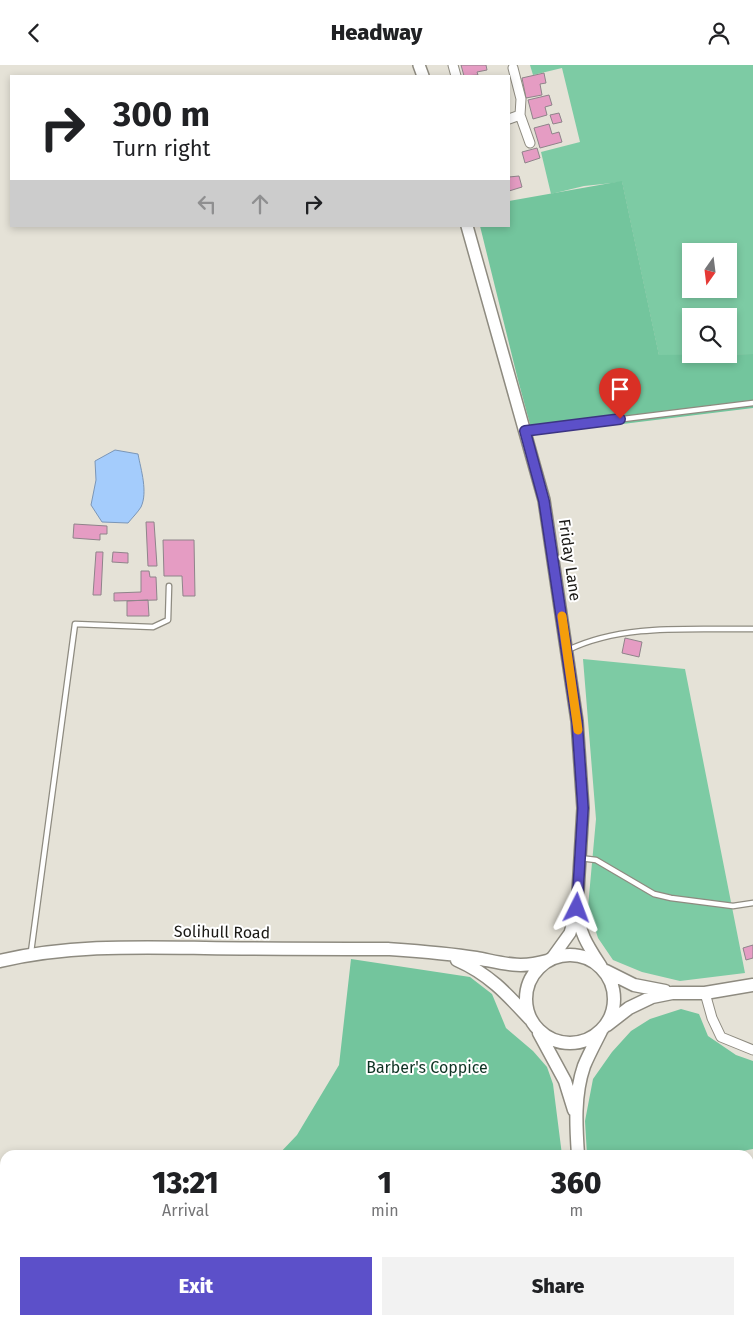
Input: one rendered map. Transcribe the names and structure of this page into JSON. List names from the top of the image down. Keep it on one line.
{"streets":{"main road":["Solihull Road"],"street":["Friday Lane"]},"crossings":[["Friday Lane","Solihull Road"]],"parks":["Barber's Coppice"],"north":"bottom","page":{"header":"Headway","turn":["300 m","Turn right"],"eta":["13:21","Arrival","1","min","360","m"],"buttons":["Exit","Share"]}}
